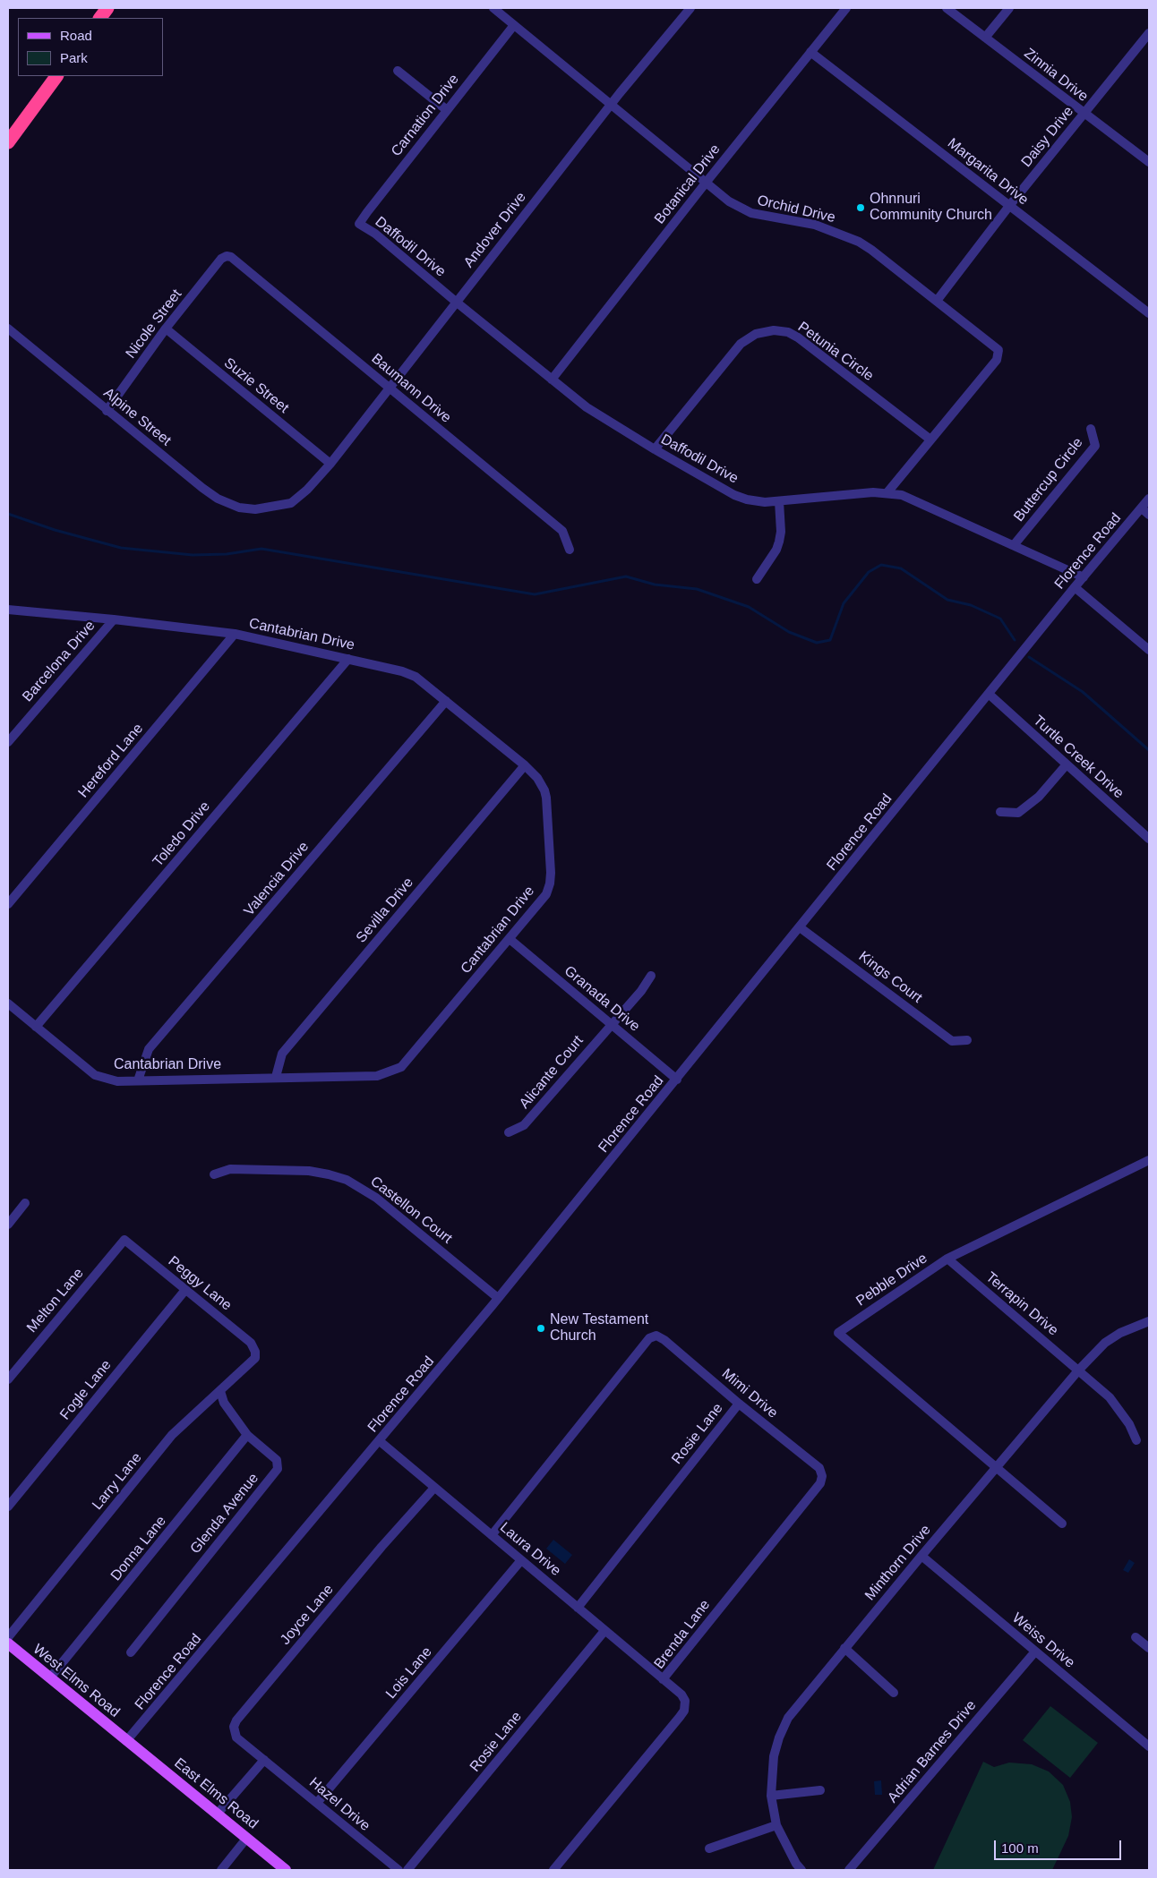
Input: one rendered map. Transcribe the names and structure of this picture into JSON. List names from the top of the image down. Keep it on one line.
{"streets":{"main road":["West Elms Road","East Elms Road"],"street":["Zinnia Drive","Carnation Drive","Daisy Drive","Margarita Drive","Botanical Drive","Orchid Drive","Andover Drive","Daffodil Drive","Nicole Street","Petunia Circle","Suzie Street","Baumann Drive","Alpine Street","Buttercup Circle","Florence Road","Cantabrian Drive","Barcelona Drive","Turtle Creek Drive","Hereford Lane","Toledo Drive","Valencia Drive","Sevilla Drive","Kings Court","Granada Drive","Alicante Court","Castellon Court","Pebble Drive","Peggy Lane","Melton Lane","Terrapin Drive","Fogle Lane","Mimi Drive","Rosie Lane","Larry Lane","Glenda Avenue","Donna Lane","Laura Drive","Minthorn Drive","Joyce Lane","Brenda Lane","Weiss Drive","Lois Lane","Adrian Barnes Drive","Hazel Drive"]},"crossings":[["Zinnia Drive","Daisy Drive"],["Carnation Drive","Orchid Drive"],["Carnation Drive","Daffodil Drive"],["Daisy Drive","Margarita Drive"],["Daisy Drive","Orchid Drive"],["Margarita Drive","Botanical Drive"],["Botanical Drive","Orchid Drive"],["Botanical Drive","Daffodil Drive"],["Orchid Drive","Andover Drive"],["Orchid Drive","Daffodil Drive"],["Orchid Drive","Petunia Circle"],["Andover Drive","Daffodil Drive"],["Andover Drive","Suzie Street"],["Andover Drive","Baumann Drive"],["Andover Drive","Alpine Street"],["Daffodil Drive","Petunia Circle"],["Daffodil Drive","Buttercup Circle"],["Daffodil Drive","Florence Road"],["Nicole Street","Suzie Street"],["Nicole Street","Baumann Drive"],["Nicole Street","Alpine Street"],["Florence Road","Turtle Creek Drive"],["Florence Road","Kings Court"],["Florence Road","Granada Drive"],["Florence Road","Castellon Court"],["Florence Road","Laura Drive"],["Florence Road","West Elms Road"],["Florence Road","East Elms Road"],["Cantabrian Drive","Barcelona Drive"],["Cantabrian Drive","Hereford Lane"],["Cantabrian Drive","Toledo Drive"],["Cantabrian Drive","Valencia Drive"],["Cantabrian Drive","Sevilla Drive"],["Cantabrian Drive","Granada Drive"],["Granada Drive","Alicante Court"],["Pebble Drive","Terrapin Drive"],["Pebble Drive","Minthorn Drive"],["Peggy Lane","Melton Lane"],["Peggy Lane","Fogle Lane"],["Peggy Lane","Larry Lane"],["Terrapin Drive","Minthorn Drive"],["Mimi Drive","Rosie Lane"],["Mimi Drive","Laura Drive"],["Mimi Drive","Brenda Lane"],["Rosie Lane","Laura Drive"],["Larry Lane","Glenda Avenue"],["Glenda Avenue","Donna Lane"],["Donna Lane","West Elms Road"],["Laura Drive","Joyce Lane"],["Laura Drive","Brenda Lane"],["Laura Drive","Lois Lane"],["Minthorn Drive","Weiss Drive"],["Joyce Lane","Hazel Drive"],["Weiss Drive","Adrian Barnes Drive"],["Lois Lane","Hazel Drive"],["West Elms Road","East Elms Road"]],"places":["Ohnnuri Community Church","New Testament Church"],"legend":["Road","Park"],"scale_bar":"100 m"}
